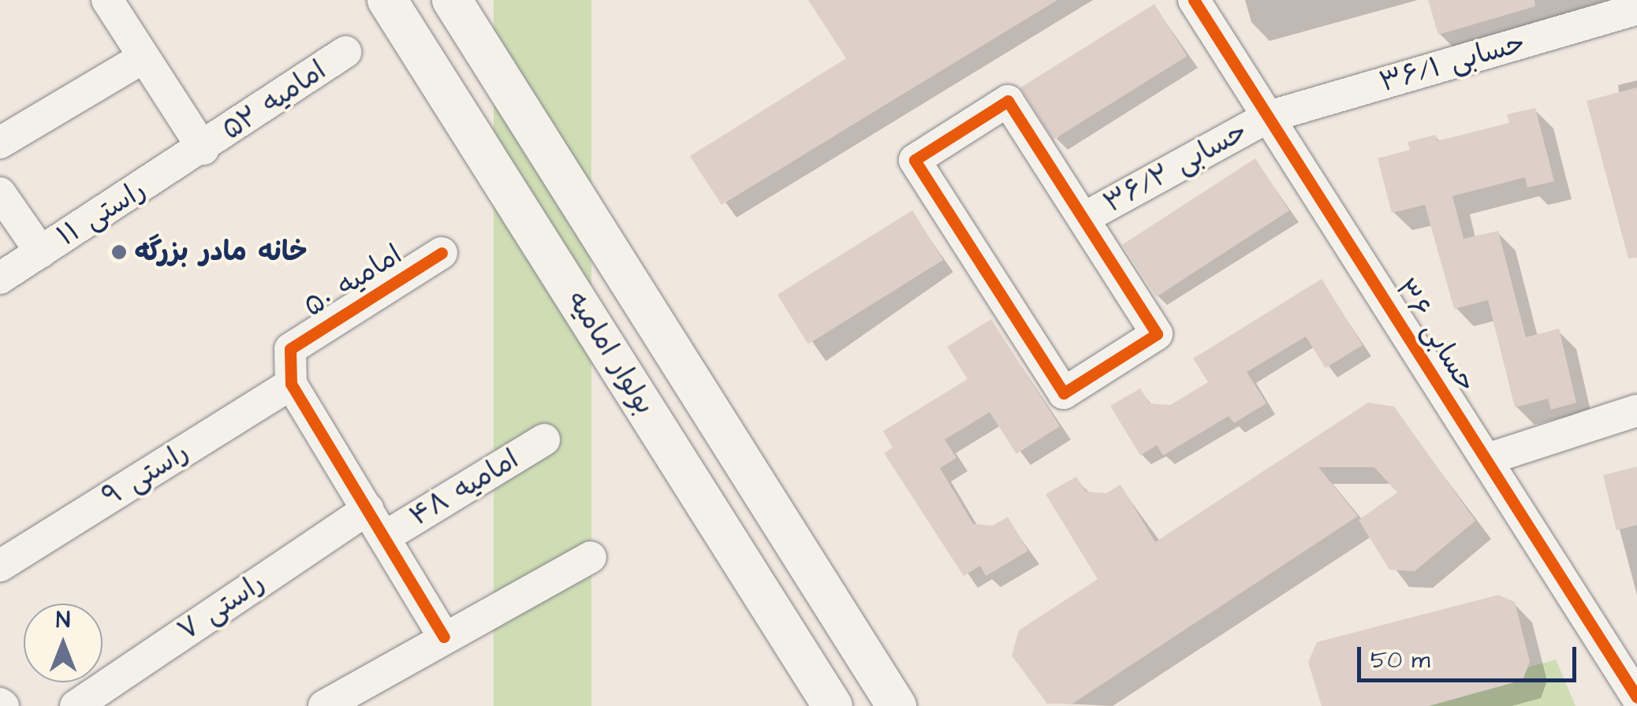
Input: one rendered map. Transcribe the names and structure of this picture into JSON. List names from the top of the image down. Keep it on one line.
{"streets":{"main road":["بولوار امامیه"],"street":["حسابی ۳۶/۱","امامیه ۵۲","حسابی ۳۶/۲","راستی ۱۱","امامیه ۵۰","حسابی ۳۶","راستی ۹","امامیه ۴۸","راستی ۷"]},"crossings":[["حسابی ۳۶/۱","حسابی ۳۶/۲"],["حسابی ۳۶/۱","حسابی ۳۶"],["امامیه ۵۲","راستی ۱۱"],["حسابی ۳۶/۲","حسابی ۳۶"],["امامیه ۵۰","راستی ۹"]],"places":["خانه مادر بزرگه"],"scale_bar":"50 m","north":"top"}
